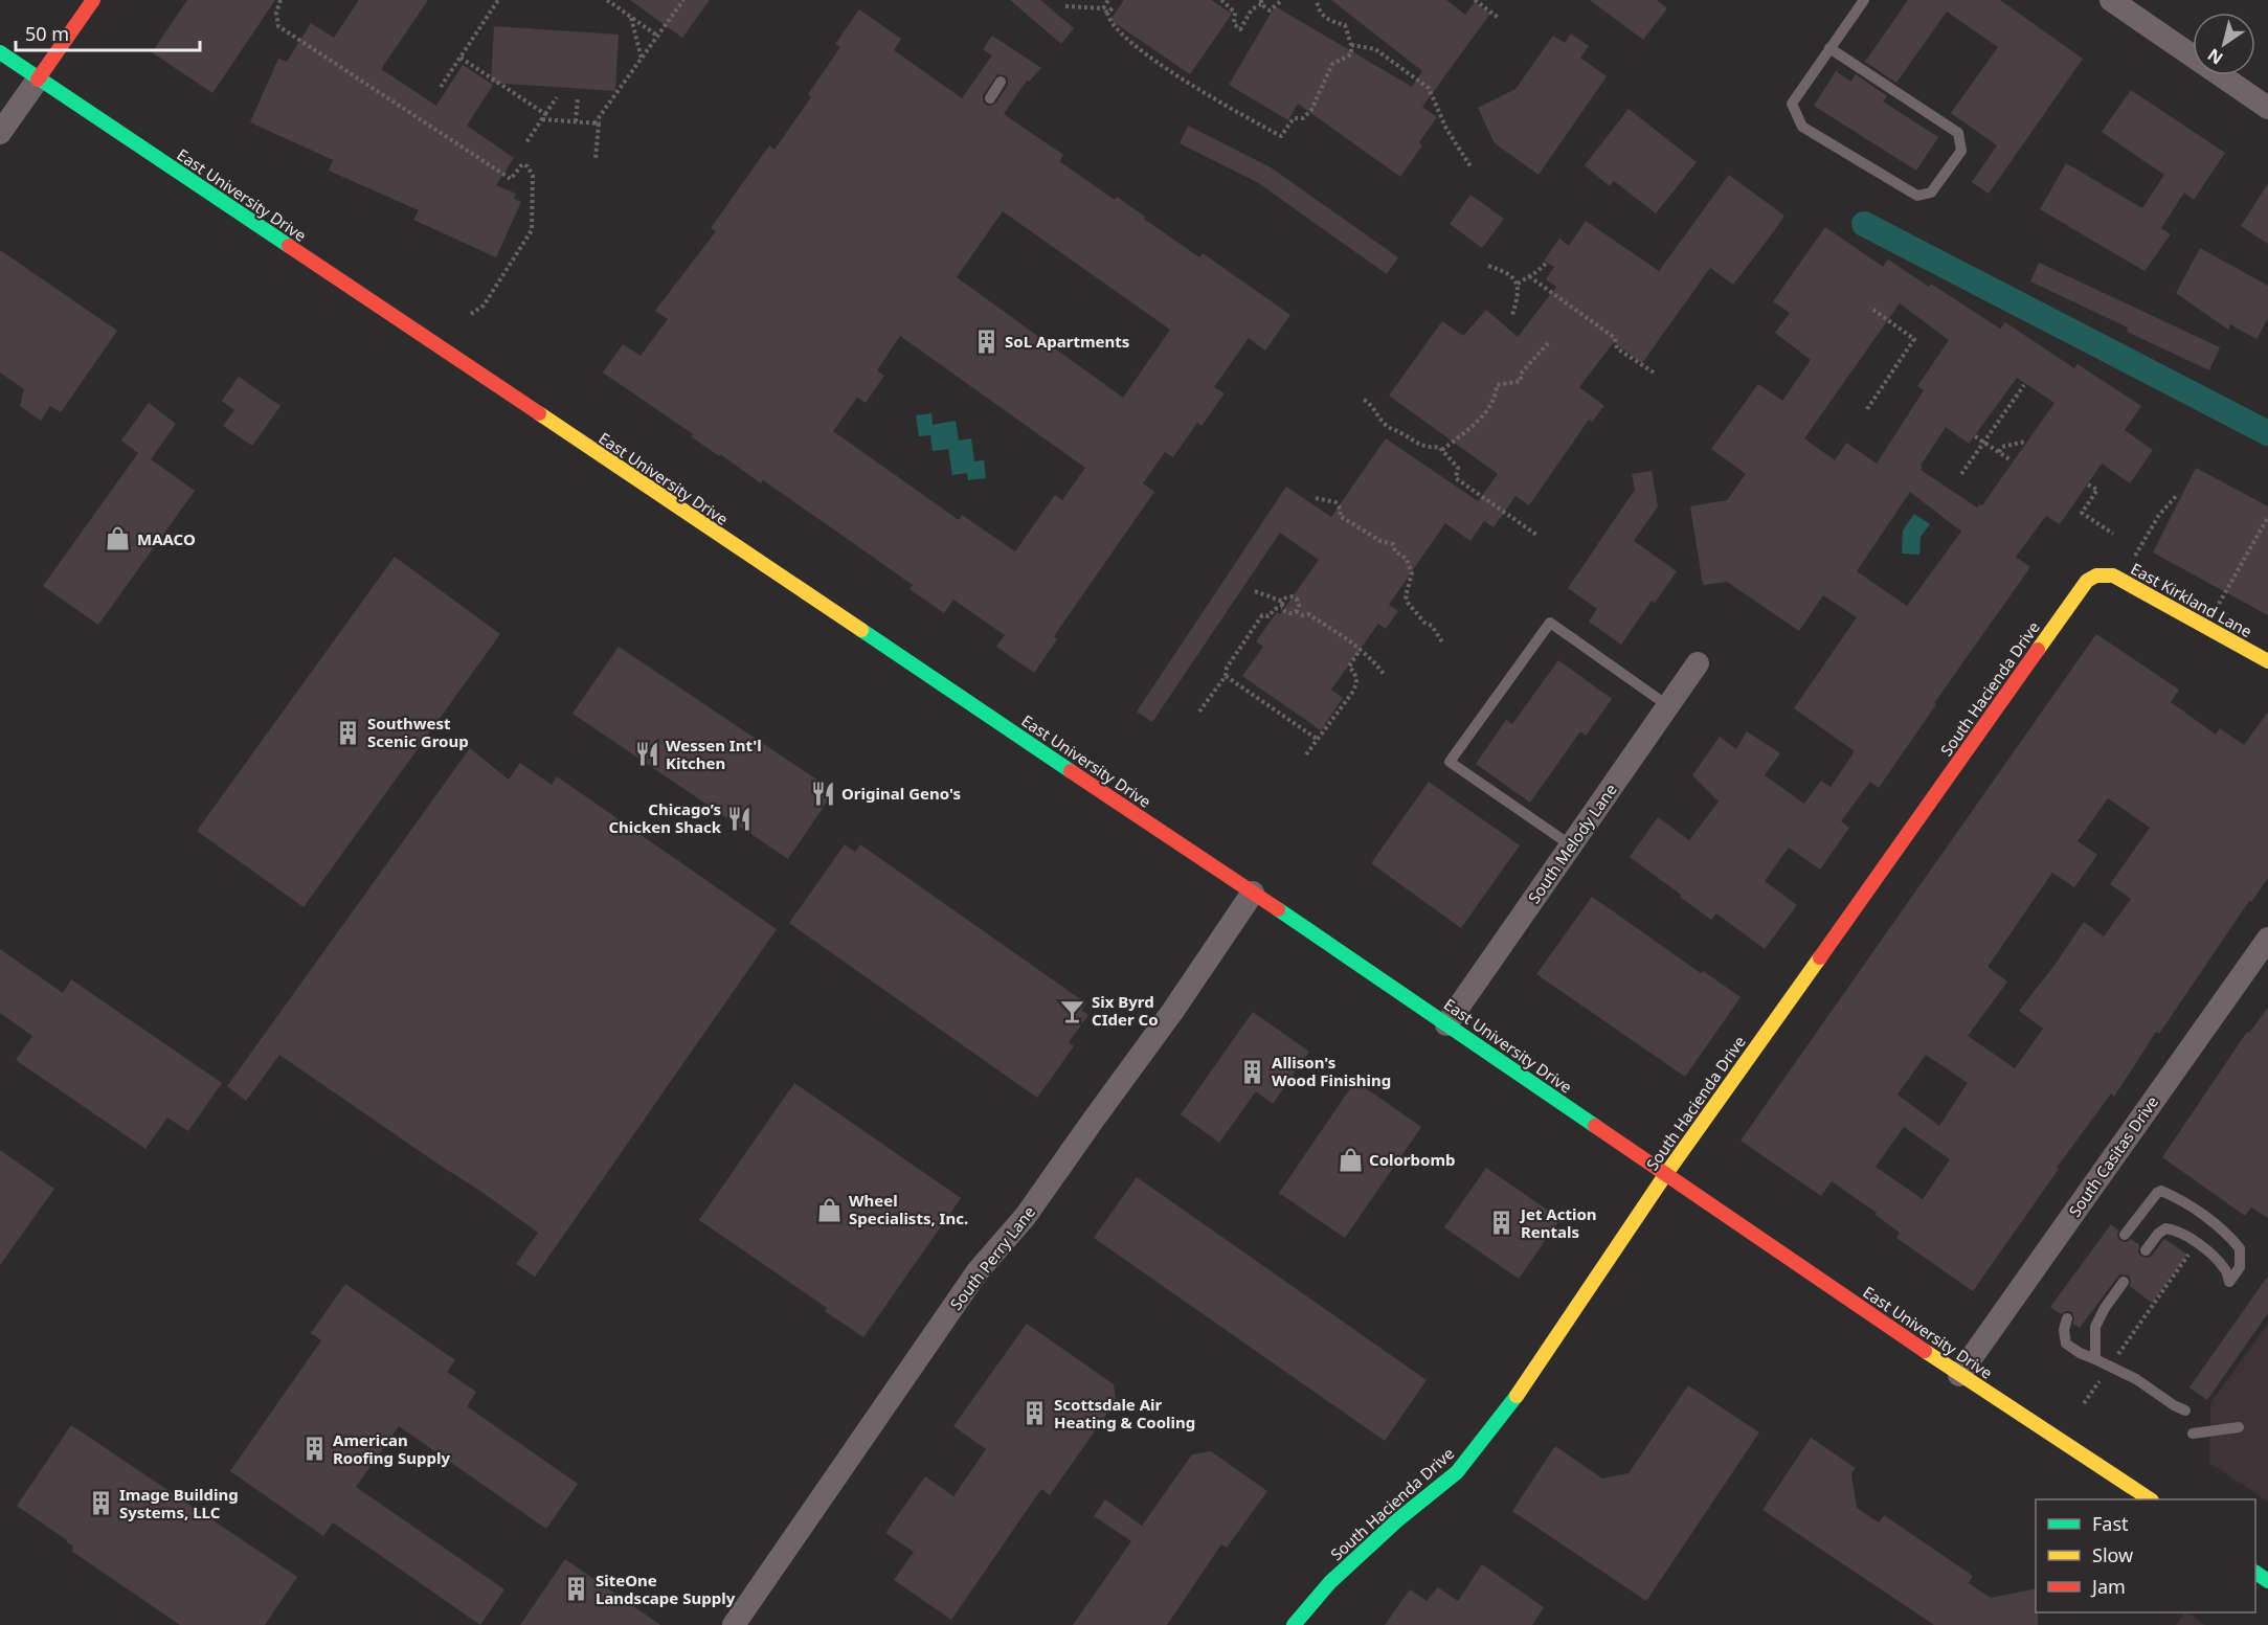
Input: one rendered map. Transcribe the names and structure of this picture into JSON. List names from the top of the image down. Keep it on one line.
{"streets":{"main road":["East University Drive","East Kirkland Lane","South Hacienda Drive"],"street":["South Melody Lane","South Casitas Drive","South Perry Lane"]},"crossings":[["East University Drive","South Hacienda Drive"],["East University Drive","South Melody Lane"],["East University Drive","South Casitas Drive"],["East University Drive","South Perry Lane"],["East Kirkland Lane","South Hacienda Drive"]],"places":{"building":["SoL Apartments","Southwest Scenic Group","Allison's Wood Finishing","Jet Action Rentals","Scottsdale Air Heating & Cooling","American Roofing Supply","Image Building Systems, LLC","SiteOne Landscape Supply"],"shop":["MAACO","Colorbomb","Wheel Specialists, Inc."],"restaurant":["Wessen Int'l Kitchen","Original Geno's","Chicago’s Chicken Shack"],"bar":["Six Byrd CIder Co"]},"legend":["Fast","Slow","Jam"],"scale_bar":"50 m","north":"bottom left"}
